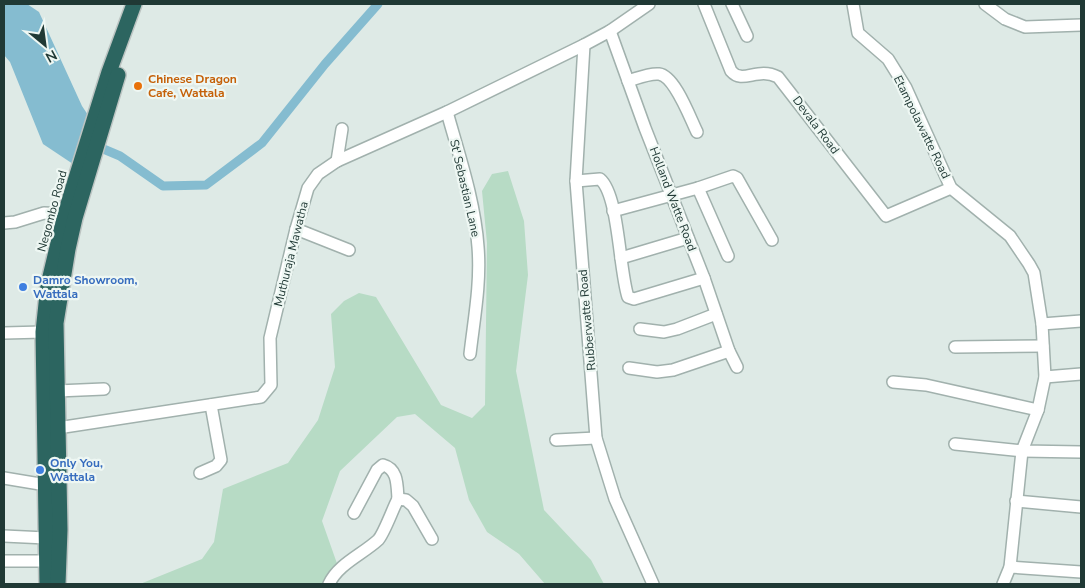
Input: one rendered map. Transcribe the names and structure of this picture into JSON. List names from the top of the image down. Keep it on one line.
{"streets":{"highway":["Negombo Road"],"street":["Devala Road","Etampolawatte Road","St' Sebastian Lane","Holland Watte Road","Muthuraja Mawatha","Rubberwatte Road"]},"crossings":[["Devala Road","Etampolawatte Road"],["St' Sebastian Lane","Muthuraja Mawatha"],["Holland Watte Road","Muthuraja Mawatha"],["Negombo Road","Muthuraja Mawatha"],["Muthuraja Mawatha","Rubberwatte Road"]],"places":["Chinese Dragon Cafe, Wattala","Damro Showroom, Wattala","Only You, Wattala"],"north":"bottom right"}
